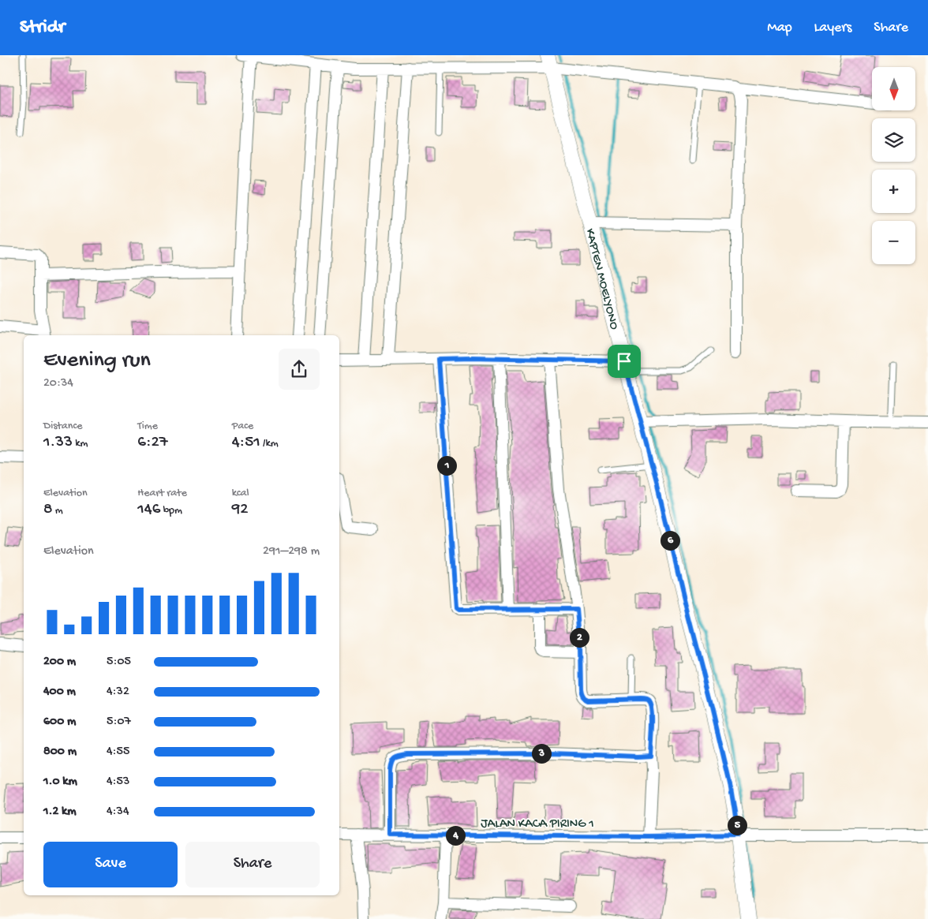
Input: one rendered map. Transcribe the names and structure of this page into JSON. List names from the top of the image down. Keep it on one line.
{"streets":{"street":["KAPTEN MOELYONO","JALAN KACA PIRING 1"]},"crossings":[["KAPTEN MOELYONO","JALAN KACA PIRING 1"]],"north":"bottom","page":{"header":"Stridr","nav":["Map","Layers","Share"],"map_buttons":["+","−"],"heading":["Evening run","20:34"],"stats":[["Distance","1.33 km"],["Time","6:27"],["Pace","4:51 /km"],["Elevation","8 m"],["Heart rate","146 bpm"],["kcal","92"]],"pins":["1","6","2","3","5","4"],"chart":["Elevation","291–298 m"],"list":[{"name":"200 m","note":"5:05"},{"name":"400 m","note":"4:32"},{"name":"600 m","note":"5:07"},{"name":"800 m","note":"4:55"},{"name":"1.0 km","note":"4:53"},{"name":"1.2 km","note":"4:34"}],"buttons":["Save","Share"]}}
